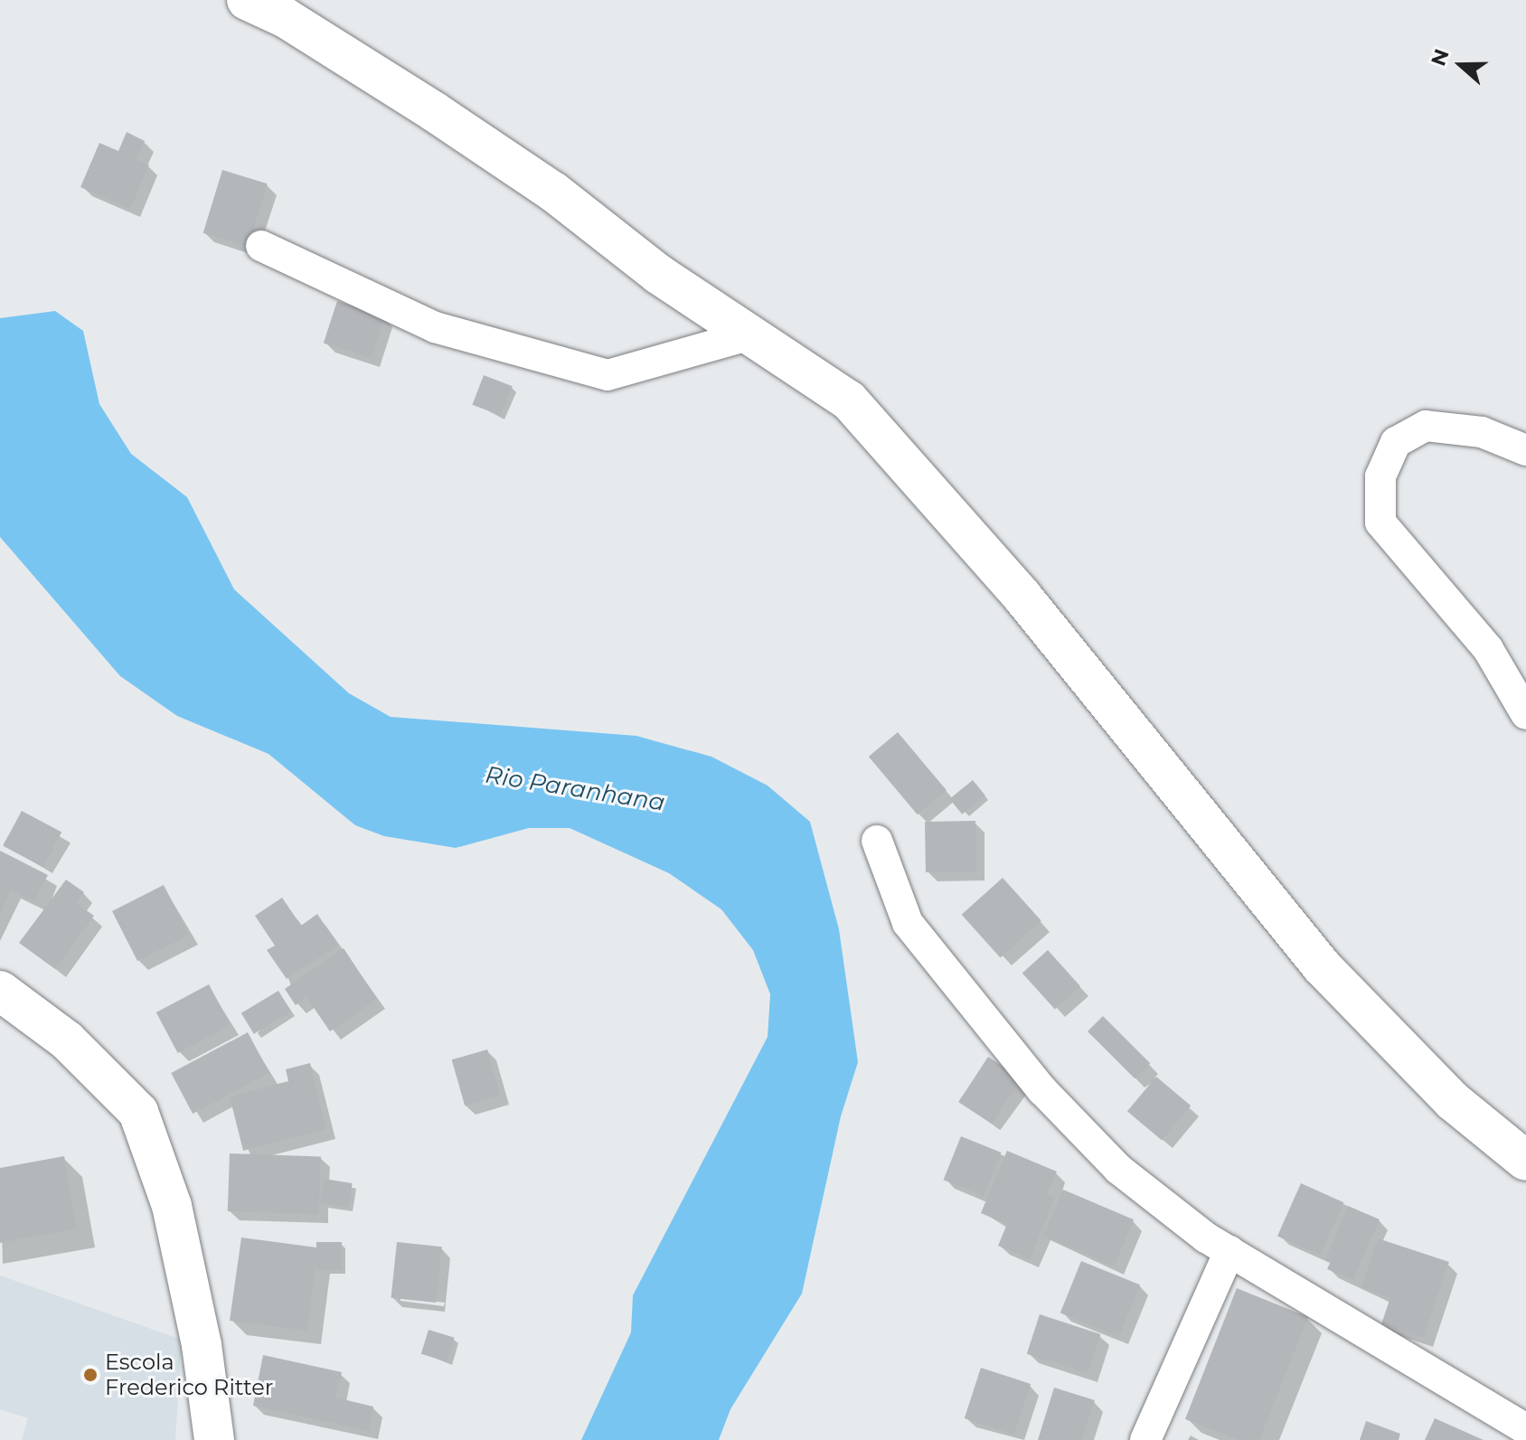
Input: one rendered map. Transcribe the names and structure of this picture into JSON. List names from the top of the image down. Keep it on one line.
{"water":["Rio Paranhana"],"places":["Escola Frederico Ritter"],"north":"left"}
